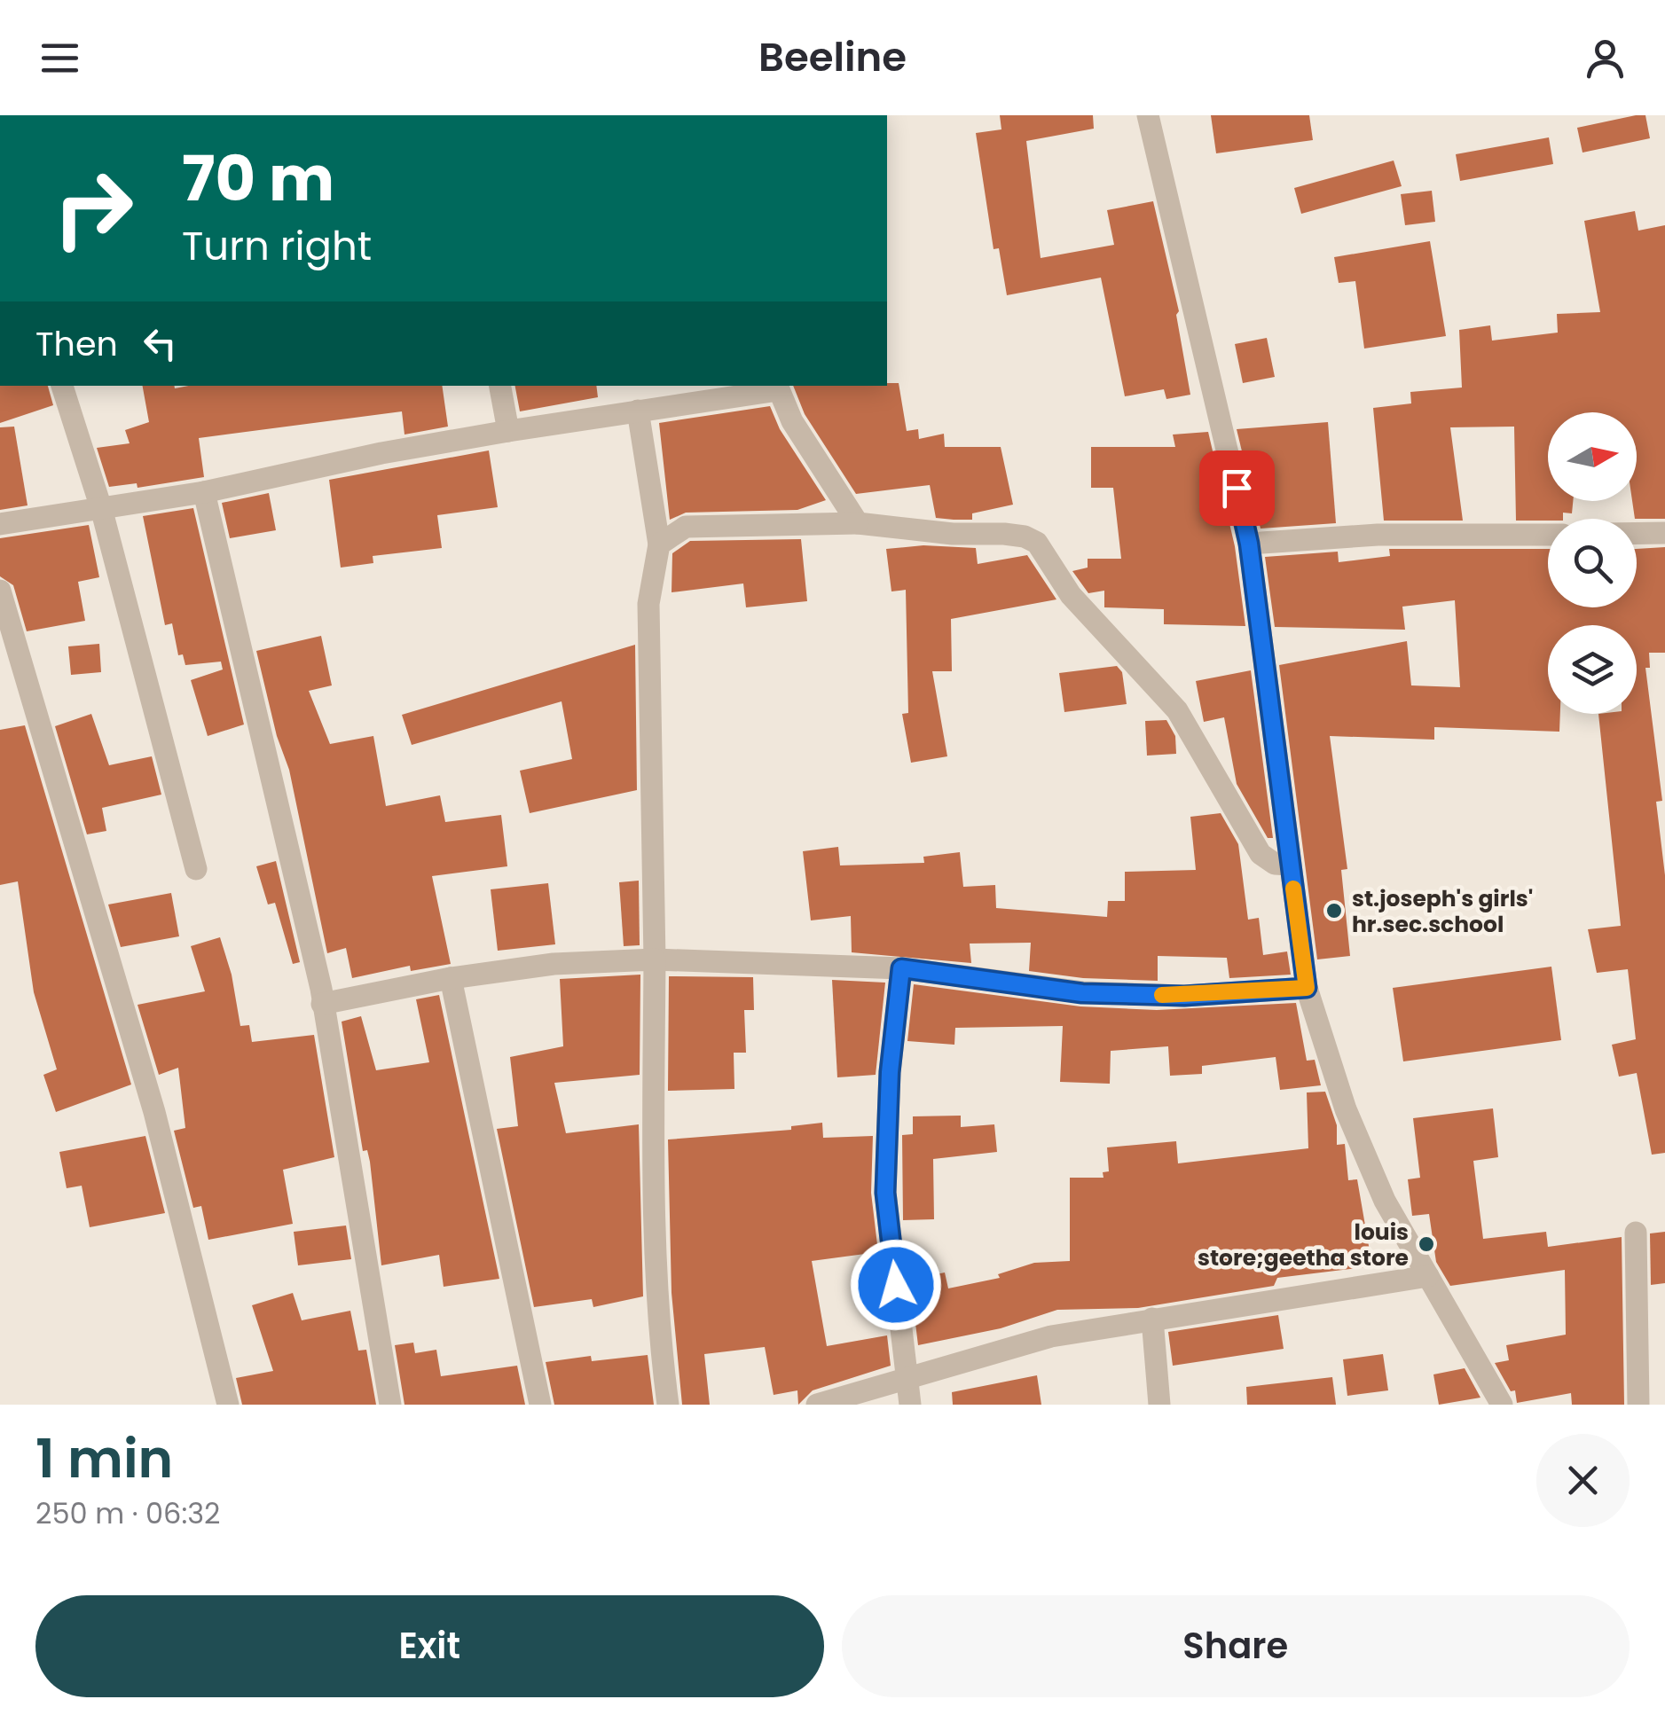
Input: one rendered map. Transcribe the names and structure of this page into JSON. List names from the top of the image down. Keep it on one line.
{"places":["st.joseph's girls' hr.sec.school","louis store;geetha store"],"north":"right","page":{"header":"Beeline","turn":["70 m","Turn right"],"then":"Then","heading":["1 min","250 m · 06:32"],"buttons":["Exit","Share"]}}
